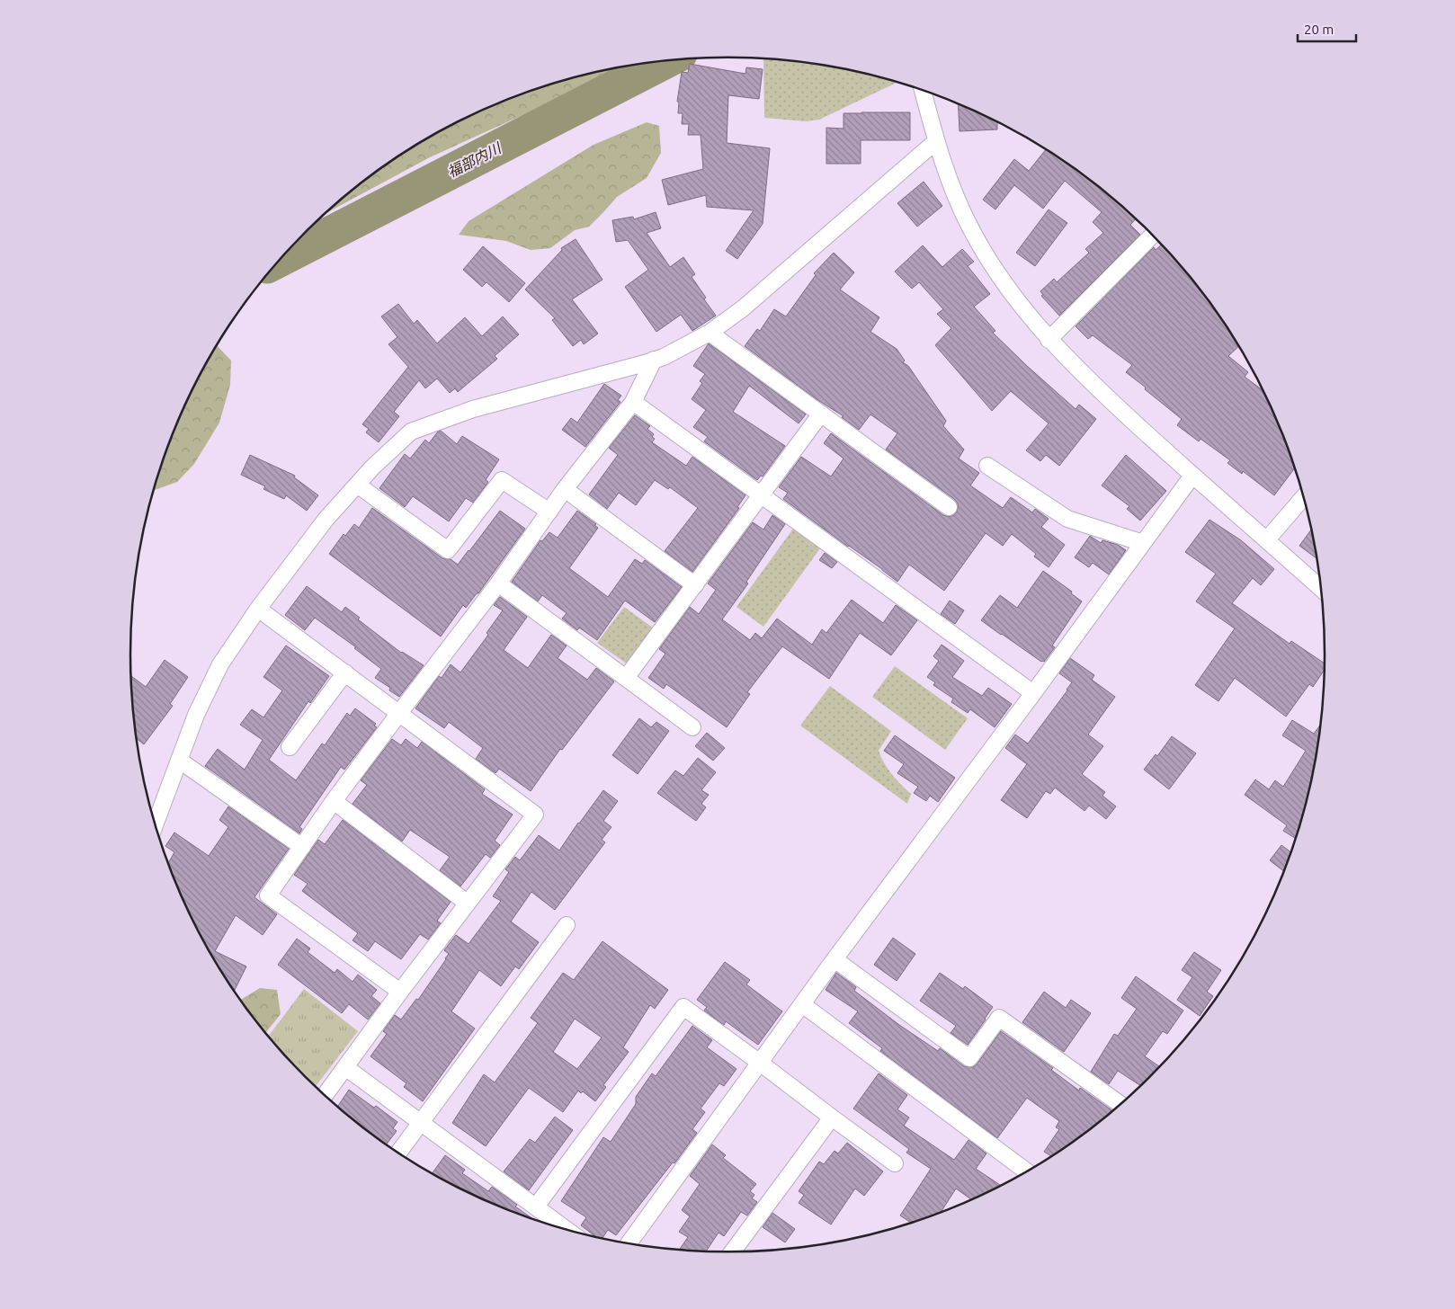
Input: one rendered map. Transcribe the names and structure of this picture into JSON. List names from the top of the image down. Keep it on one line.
{"water":["福部内川"],"scale_bar":"20 m"}
